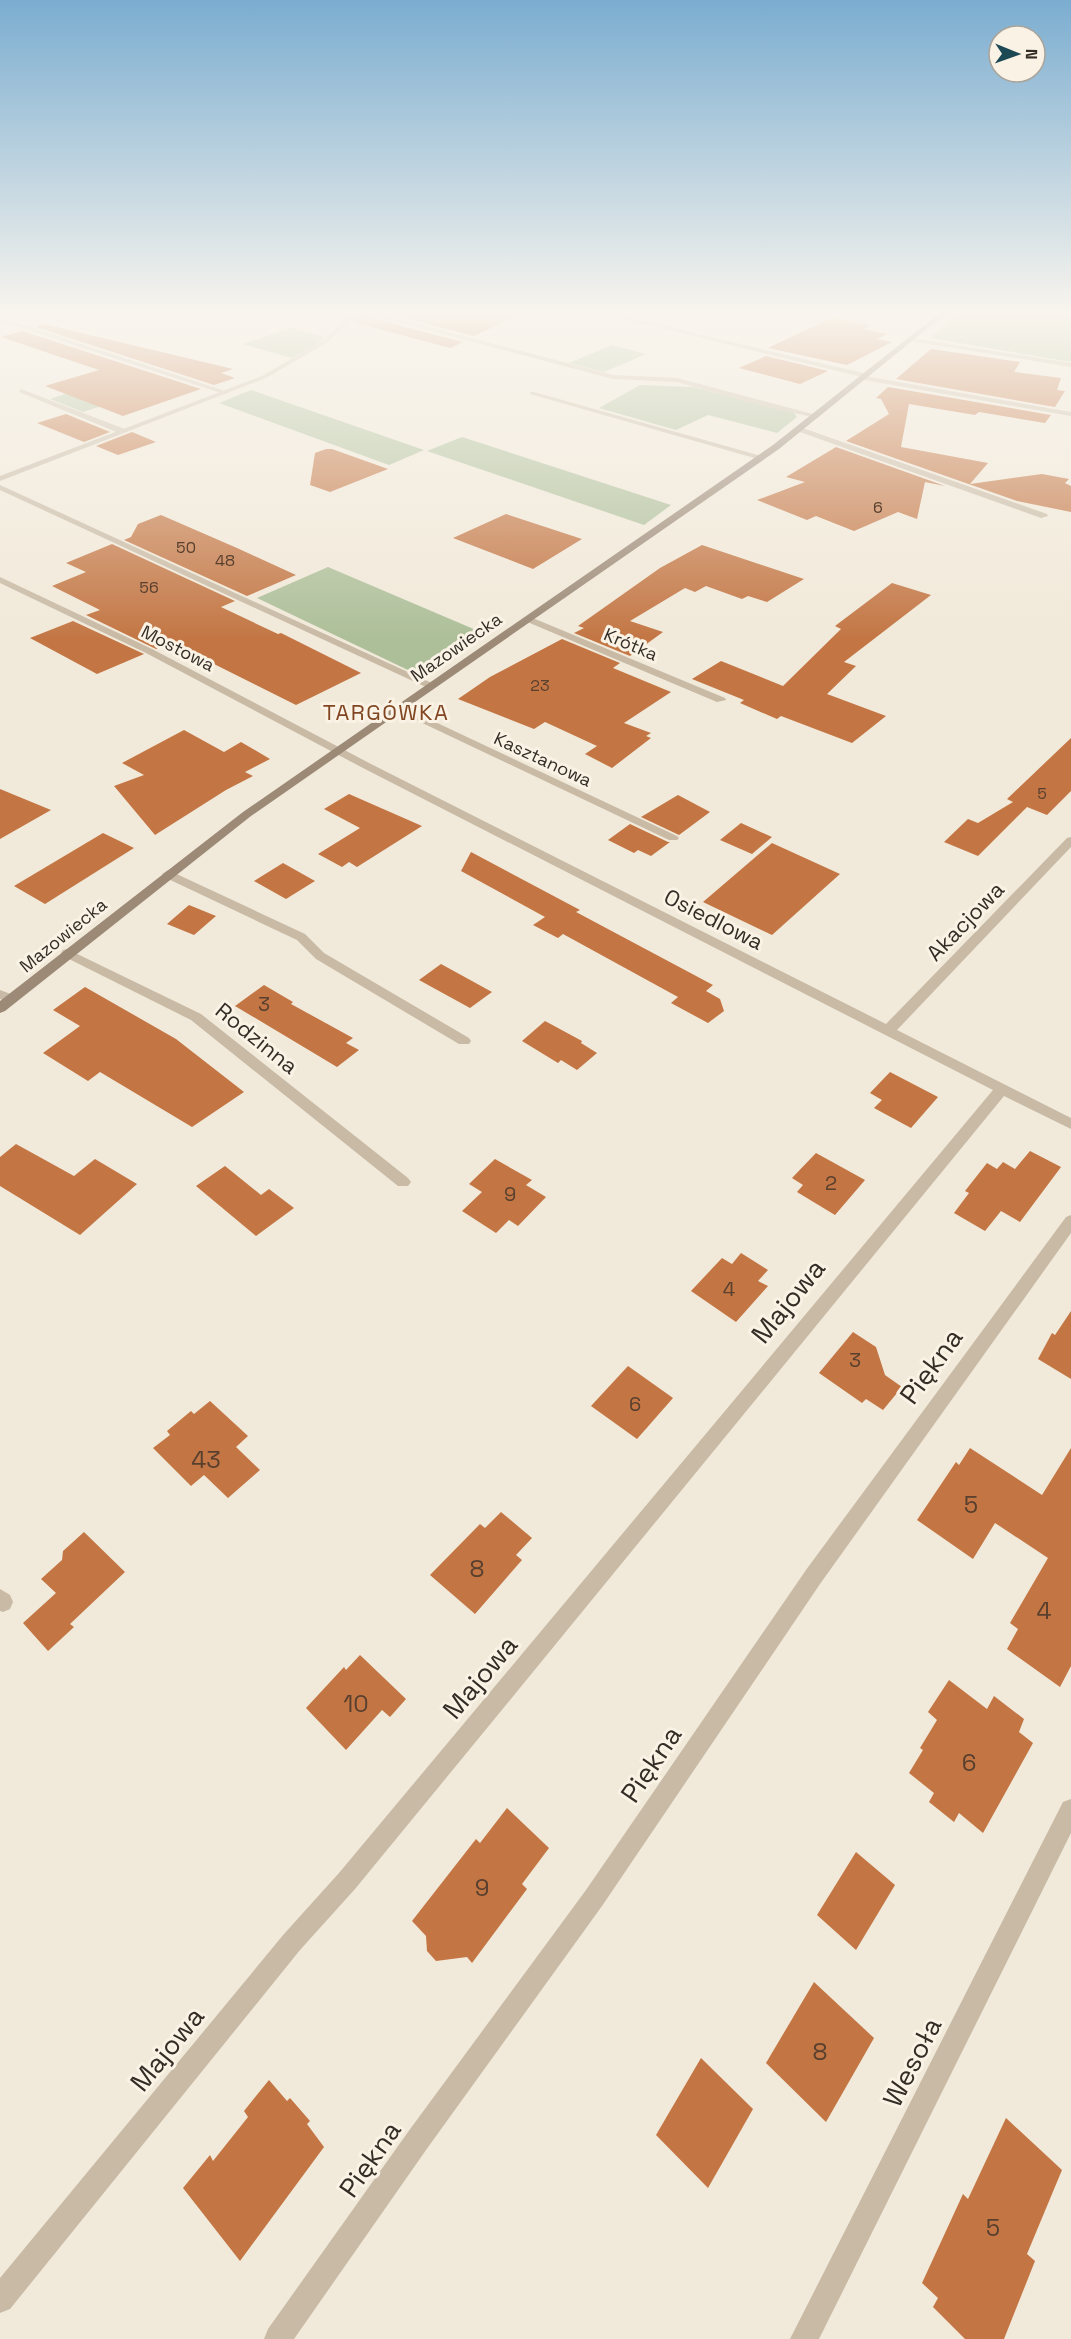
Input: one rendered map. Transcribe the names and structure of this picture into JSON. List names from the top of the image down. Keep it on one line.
{"streets":{"street":["Krótka","Mazowiecka","Mostowa","Kasztanowa","Osiedlowa","Akacjowa","Rodzinna","Majowa","Piękna","Wesoła"]},"crossings":[["Krótka","Mazowiecka"],["Mazowiecka","Mostowa"],["Mazowiecka","Kasztanowa"],["Mazowiecka","Osiedlowa"],["Mazowiecka","Rodzinna"],["Mostowa","Osiedlowa"],["Osiedlowa","Akacjowa"],["Osiedlowa","Majowa"]],"districts":["TARGÓWKA"],"house_numbers":["6","50","48","56","23","5","3","2","9","4","3","6","43","5","8","4","10","6","9","8","5"],"north":"right"}
